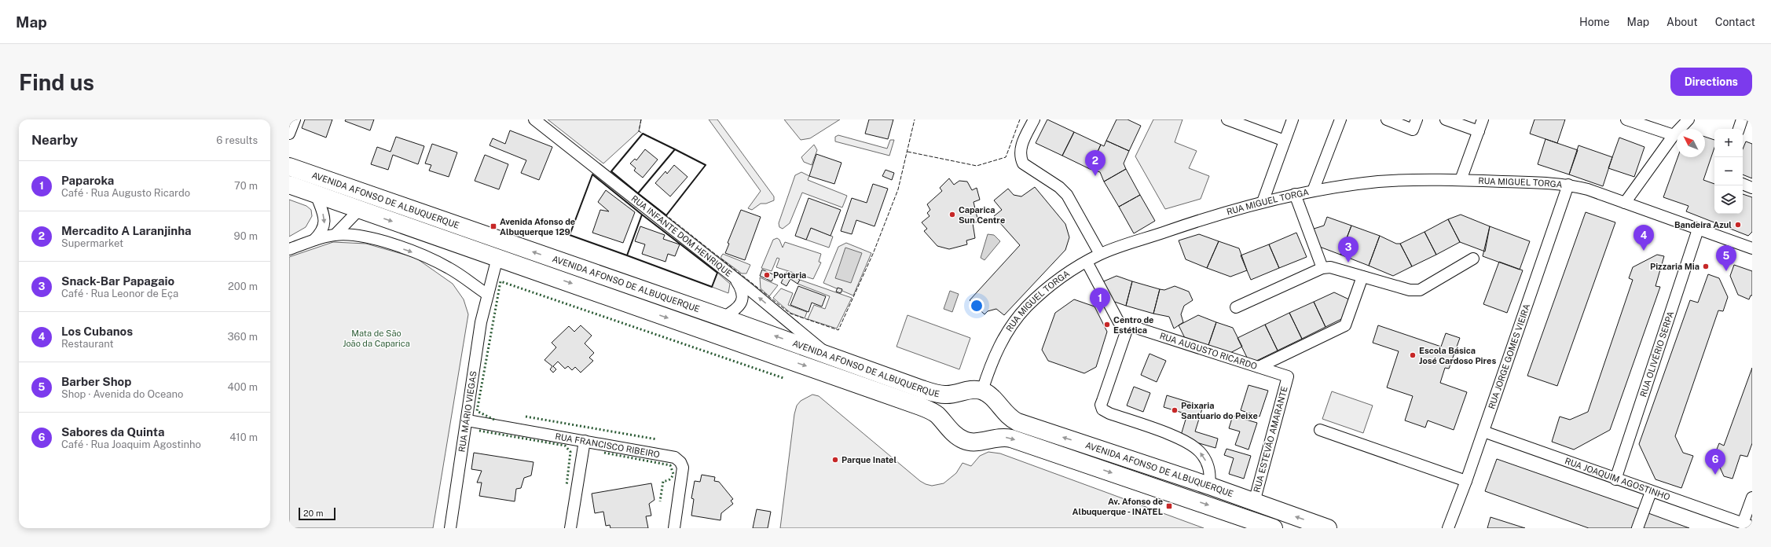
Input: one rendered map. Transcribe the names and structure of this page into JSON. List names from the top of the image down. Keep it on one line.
{"streets":{"main road":["AVENIDA AFONSO DE ALBUQUERQUE"],"street":["RUA MIGUEL TORGA","RUA INFANTE DOM HENRIQUE","RUA AUGUSTO RICARDO","RUA OLIVÉRIO SERPA","RUA JORGE GOMES VIEIRA","RUA MÁRIO VIEGAS","RUA ESTEVÃO AMARANTE","RUA FRANCISCO RIBEIRO","RUA JOAQUIM AGOSTINHO"]},"crossings":[["RUA MIGUEL TORGA","AVENIDA AFONSO DE ALBUQUERQUE"],["RUA MIGUEL TORGA","RUA AUGUSTO RICARDO"],["RUA MIGUEL TORGA","RUA OLIVÉRIO SERPA"],["RUA MIGUEL TORGA","RUA JORGE GOMES VIEIRA"],["AVENIDA AFONSO DE ALBUQUERQUE","RUA INFANTE DOM HENRIQUE"],["AVENIDA AFONSO DE ALBUQUERQUE","RUA MÁRIO VIEGAS"],["AVENIDA AFONSO DE ALBUQUERQUE","RUA ESTEVÃO AMARANTE"],["RUA AUGUSTO RICARDO","RUA ESTEVÃO AMARANTE"],["RUA OLIVÉRIO SERPA","RUA JOAQUIM AGOSTINHO"],["RUA JORGE GOMES VIEIRA","RUA JOAQUIM AGOSTINHO"],["RUA MÁRIO VIEGAS","RUA FRANCISCO RIBEIRO"]],"parks":["Mata de São João da Caparica"],"places":{"other":["Caparica Sun Centre","Bandeira Azul","Pizzaria Mia","Portaria","Centro de Estética","Escola Básica José Cardoso Pires","Peixaria Santuario do Peixe","Parque Inatel"],"transit":["Avenida Afonso de Albuquerque 129","Av. Afonso de Albuquerque - INATEL"]},"scale_bar":"20 m","north":"top left","page":{"header":"Map","nav":["Home","Map","About","Contact"],"buttons":"Directions","title":"Find us","heading":["Nearby","6 results"],"map_buttons":["+","−"],"pins":["2","4","3","5","1","6"],"list":[{"mark":"1","name":"Paparoka","note":"Café · Rua Augusto Ricardo","value":"70 m"},{"mark":"2","name":"Mercadito A Laranjinha","note":"Supermarket","value":"90 m"},{"mark":"3","name":"Snack-Bar Papagaio","note":"Café · Rua Leonor de Eça","value":"200 m"},{"mark":"4","name":"Los Cubanos","note":"Restaurant","value":"360 m"},{"mark":"5","name":"Barber Shop","note":"Shop · Avenida do Oceano","value":"400 m"},{"mark":"6","name":"Sabores da Quinta","note":"Café · Rua Joaquim Agostinho","value":"410 m"}],"scale":"20 m"}}
